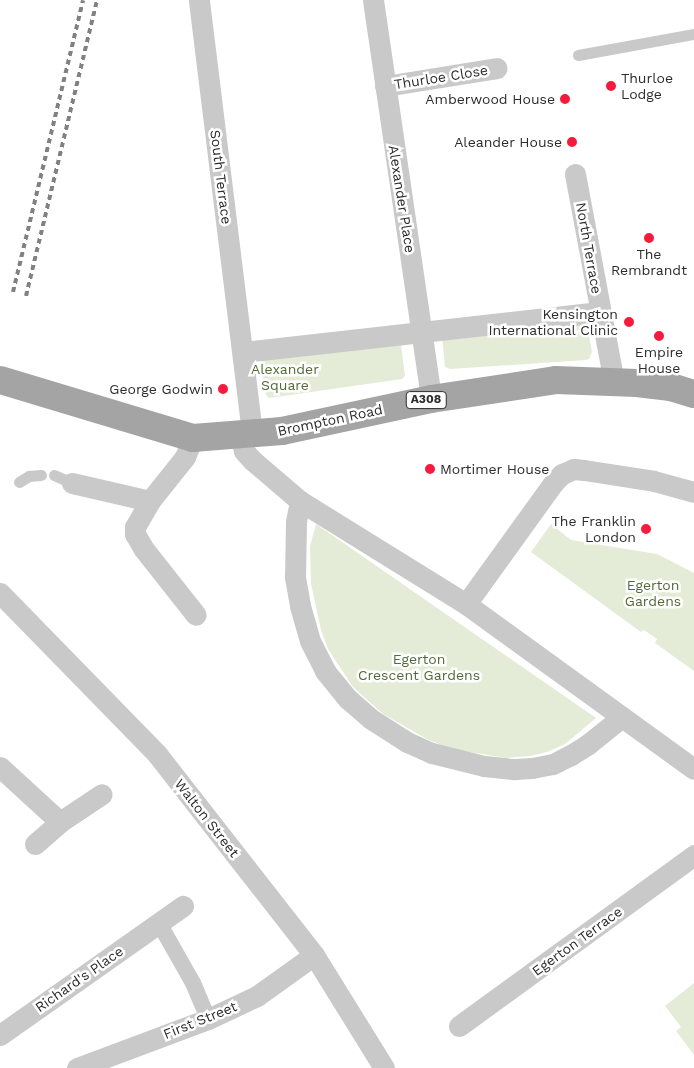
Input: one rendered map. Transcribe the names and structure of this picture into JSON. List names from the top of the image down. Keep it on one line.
{"streets":{"main road":["A308","Brompton Road"],"street":["Thurloe Close","South Terrace","Alexander Place","North Terrace","Walton Street","Egerton Terrace","Richard's Place","First Street"]},"crossings":[["Thurloe Close","Alexander Place"],["Alexander Place","Brompton Road"],["North Terrace","Brompton Road"],["Walton Street","First Street"]],"parks":["Alexander Square","Egerton Gardens","Egerton Crescent Gardens"],"places":["Thurloe Lodge","Amberwood House","Aleander House","The Rembrandt","Kensington International Clinic","Empire House","George Godwin","Mortimer House","The Franklin London"]}
